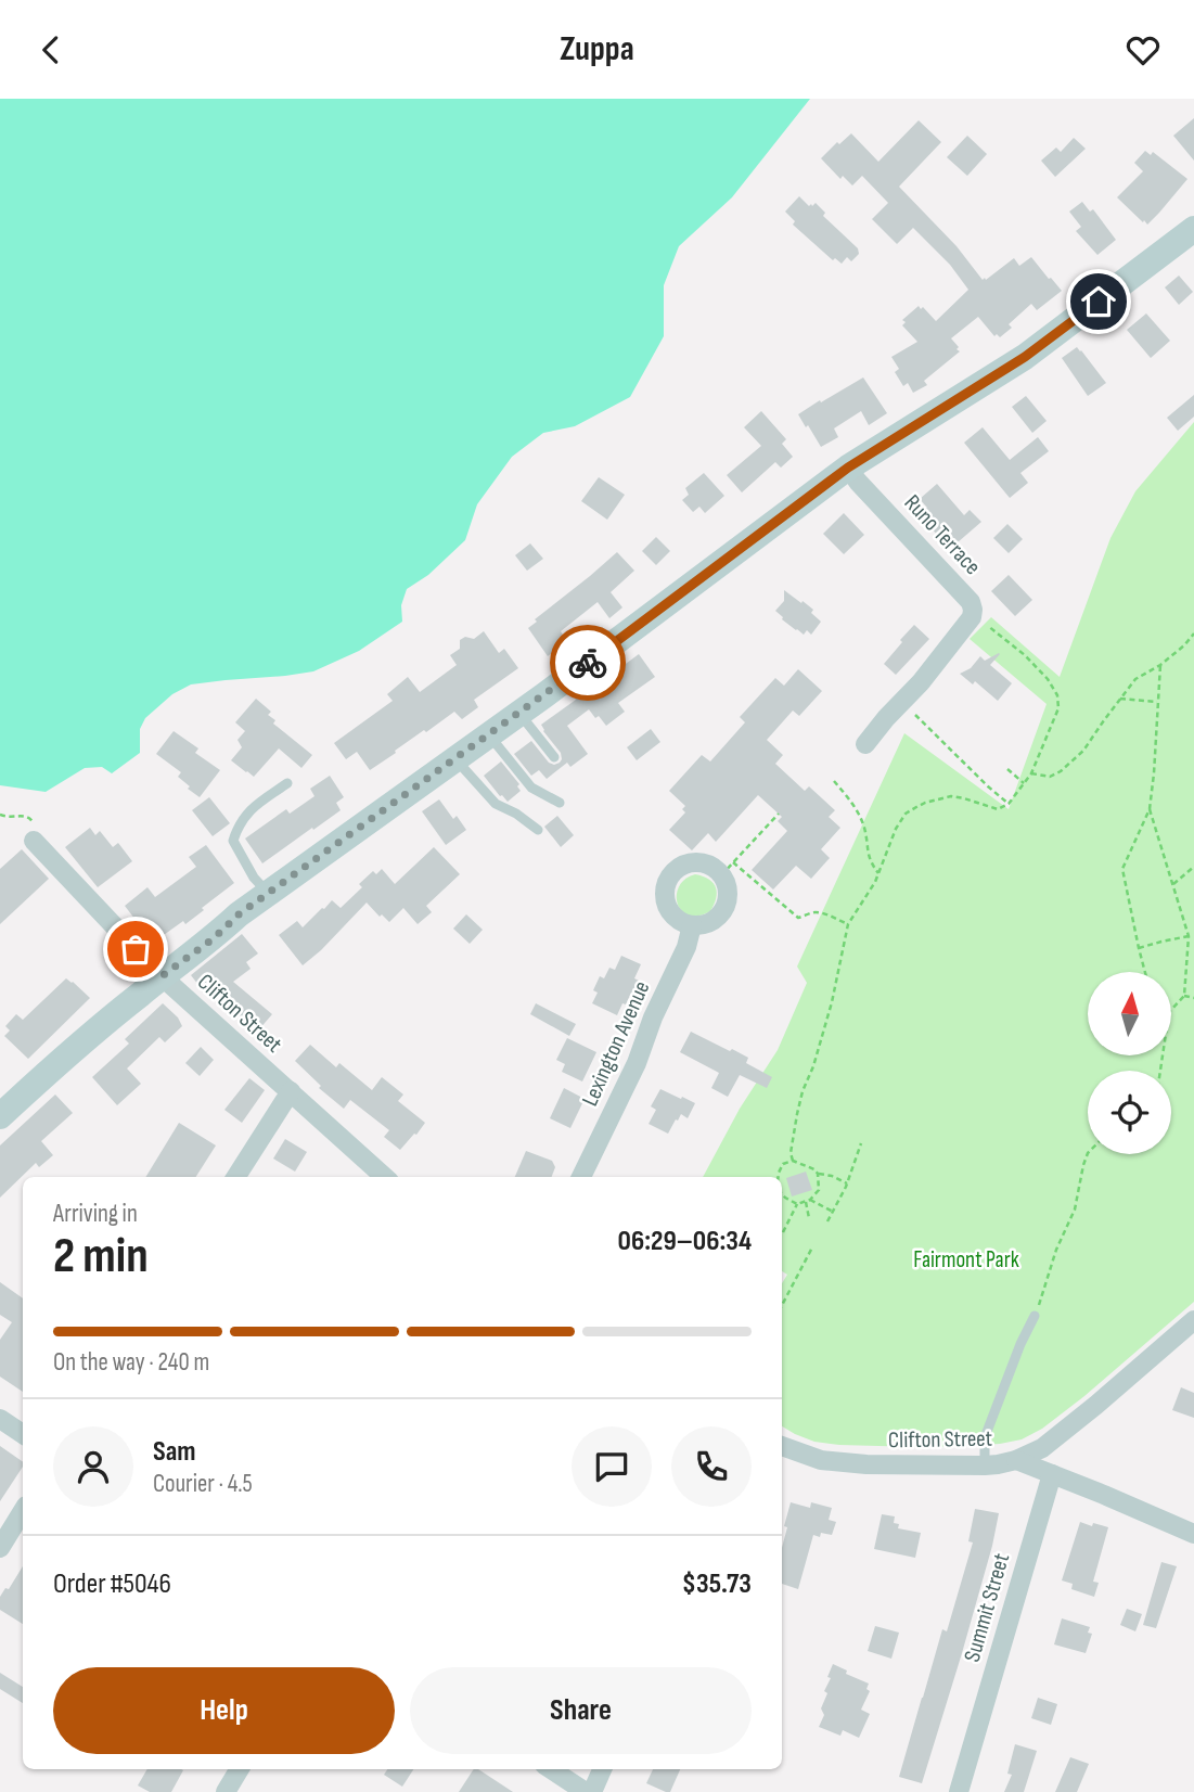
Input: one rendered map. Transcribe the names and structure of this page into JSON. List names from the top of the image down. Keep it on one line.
{"streets":{"street":["Runo Terrace","Clifton Street","Lexington Avenue","Summit Street"]},"parks":["Fairmont Park"],"north":"top","page":{"header":"Zuppa","heading":["2 min","Arriving in","06:29–06:34"],"panel":["Sam","Courier · 4.5","Order #5046","$35.73"],"bar":"On the way · 240 m","buttons":["Help","Share"]}}
